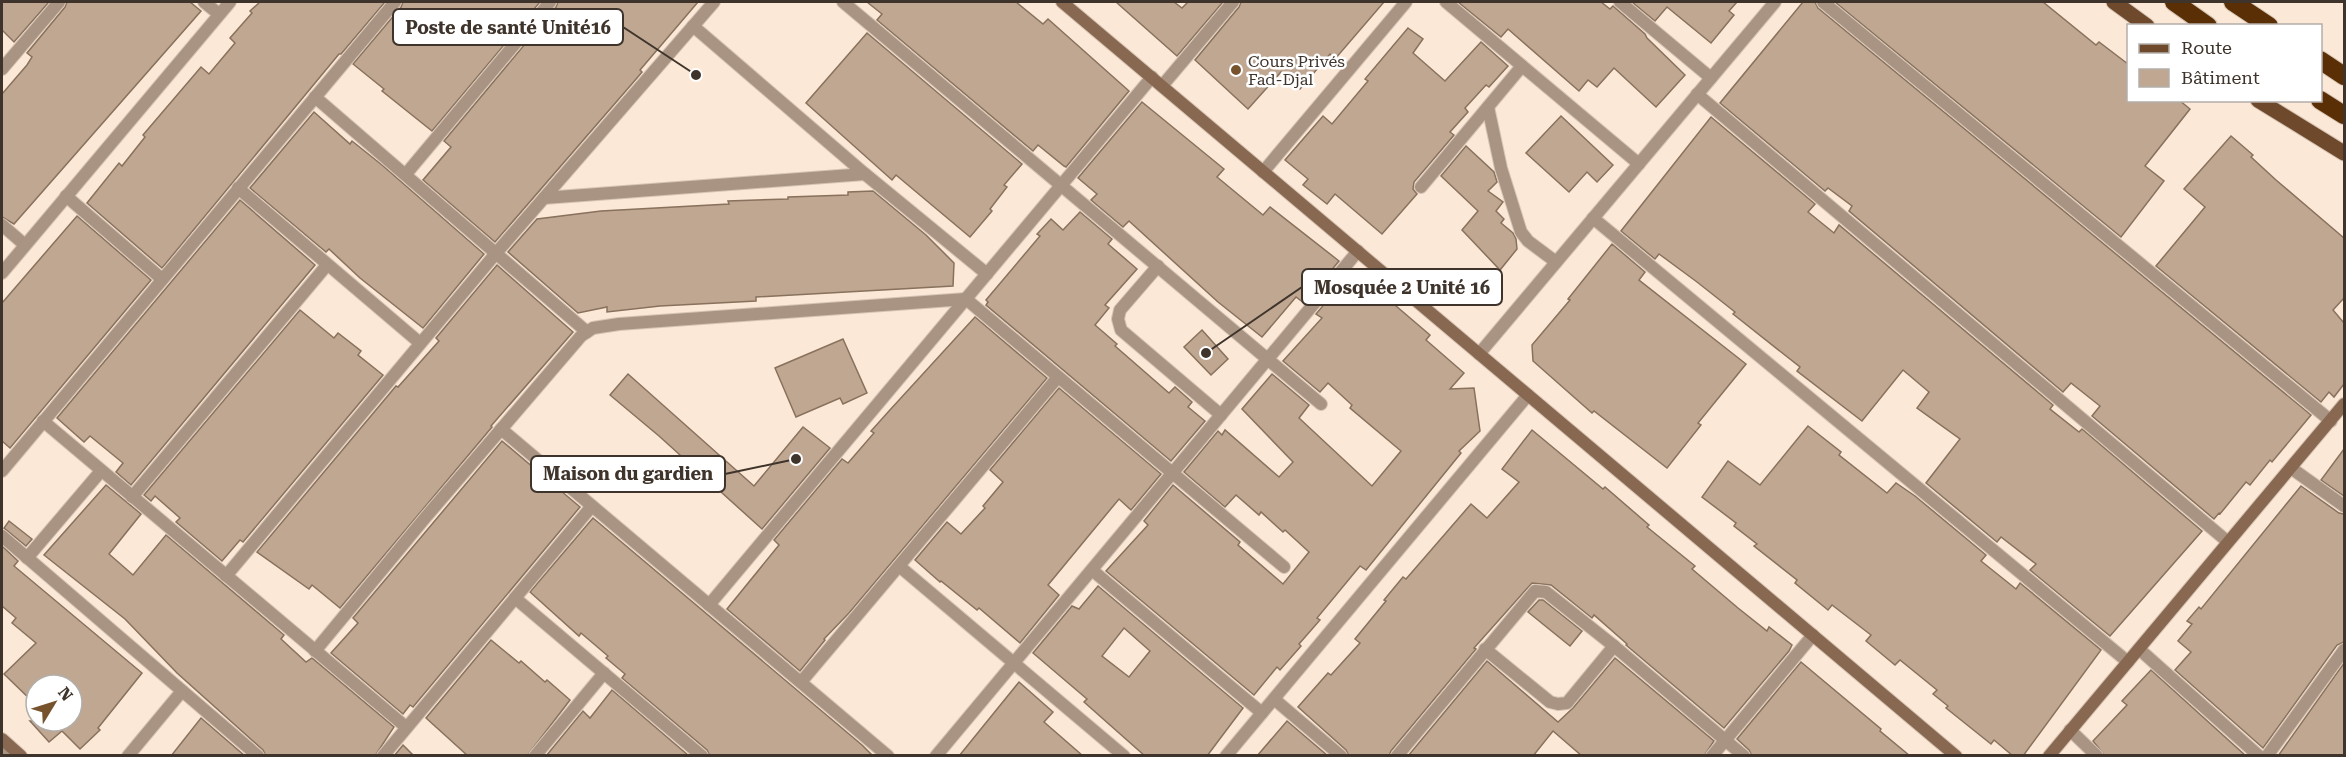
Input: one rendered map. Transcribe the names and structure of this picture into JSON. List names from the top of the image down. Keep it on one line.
{"places":["Cours Privés Fad-Djal","Poste de santé Unité16","Mosquée 2 Unité 16","Maison du gardien"],"legend":["Route","Bâtiment"],"north":"top right"}
